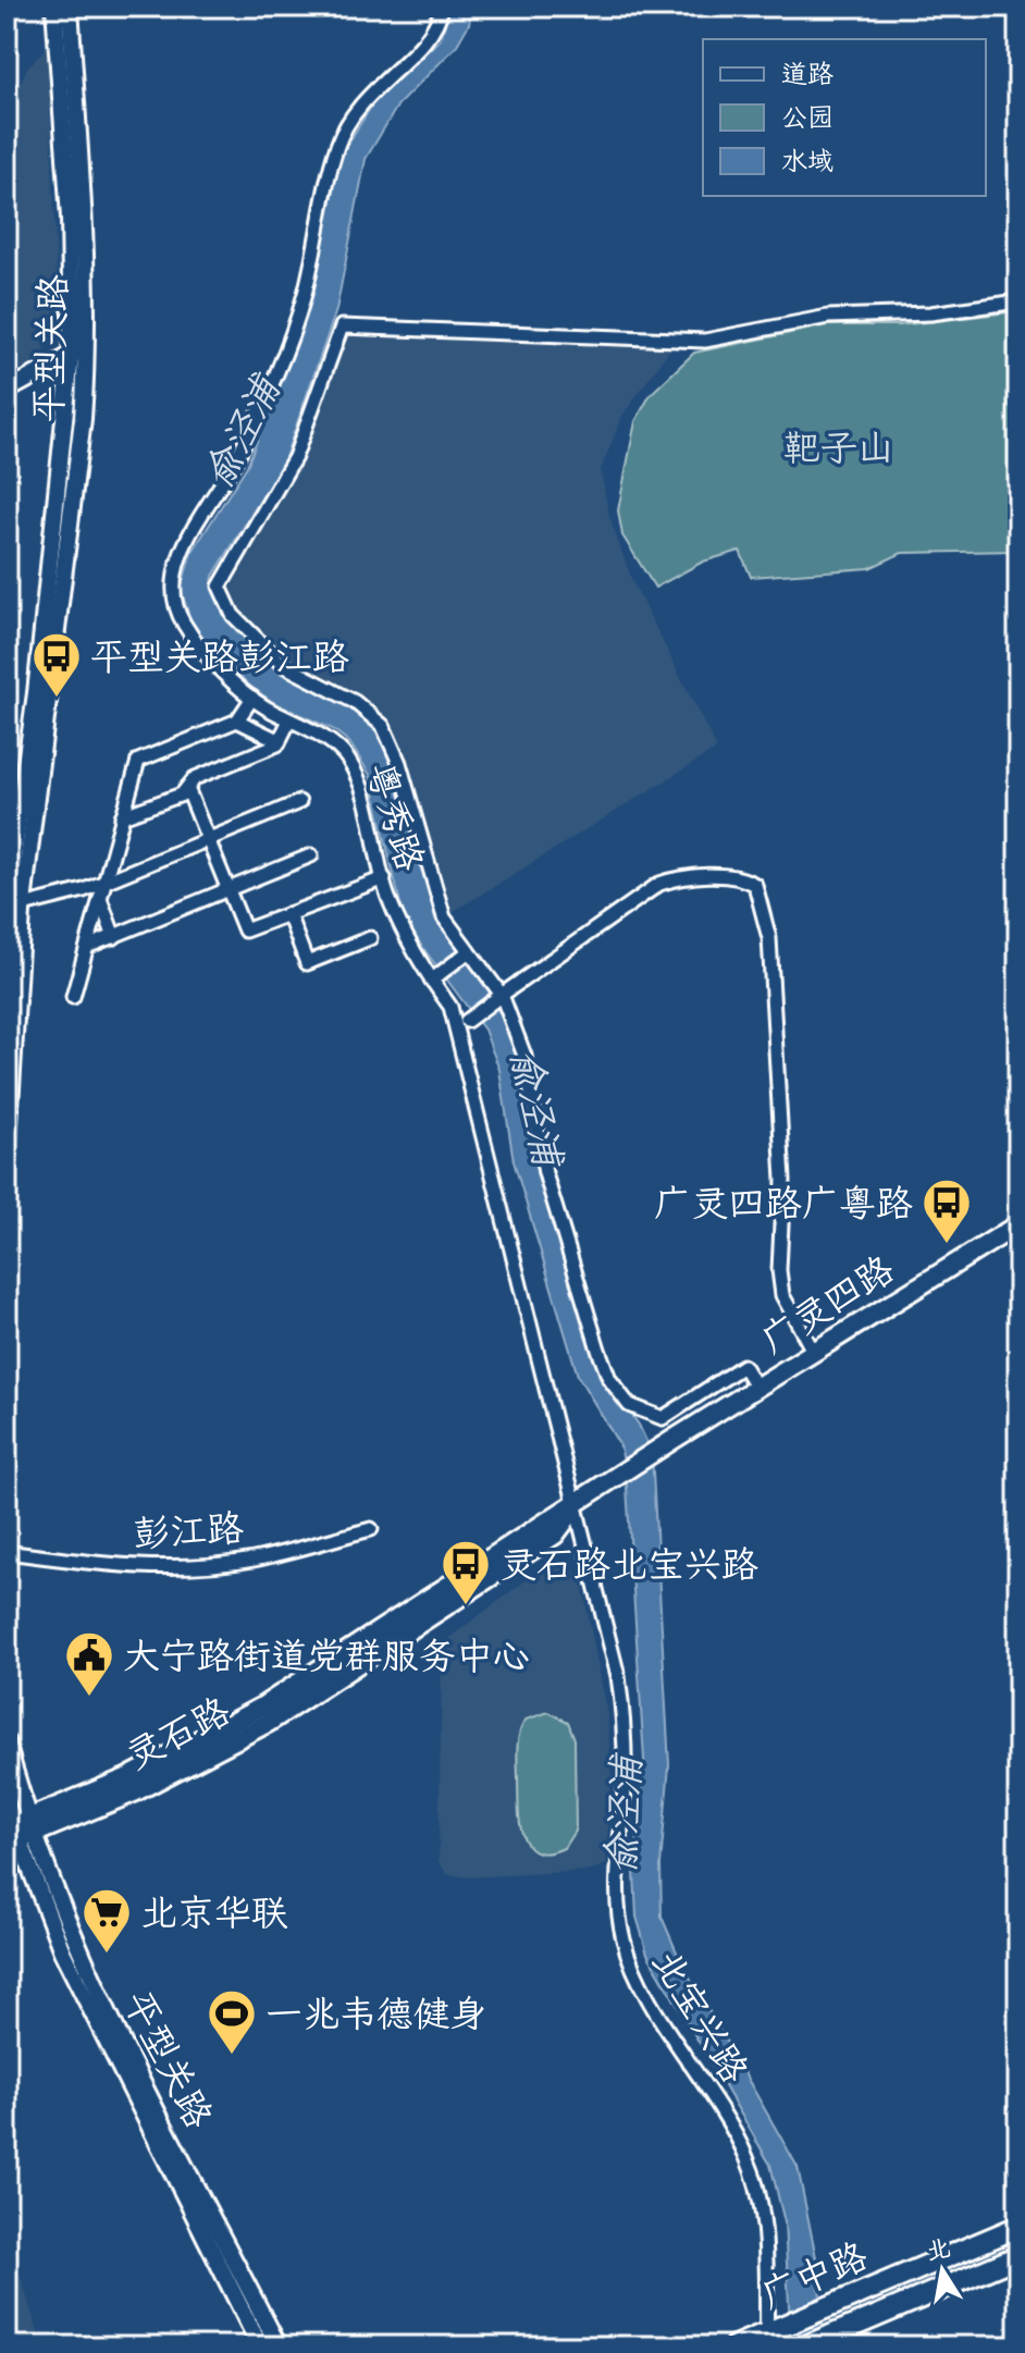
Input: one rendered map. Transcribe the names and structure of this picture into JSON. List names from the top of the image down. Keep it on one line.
{"streets":{"main road":["广灵四路","灵石路","广中路"],"street":["平型关路","粤秀路","彭江路","北宝兴路"]},"crossings":[["平型关路","灵石路"],["粤秀路","灵石路"],["粤秀路","北宝兴路"],["广灵四路","灵石路"],["灵石路","北宝兴路"],["北宝兴路","广中路"]],"water":["俞泾浦"],"parks":["靶子山"],"places":{"bus stop":["平型关路彭江路","广灵四路广粤路","灵石路北宝兴路"],"public building":["大宁路街道党群服务中心"],"supermarket":["北京华联"],"sports":["一兆韦德健身"]},"legend":["道路","公园","水域"],"north":"top"}
